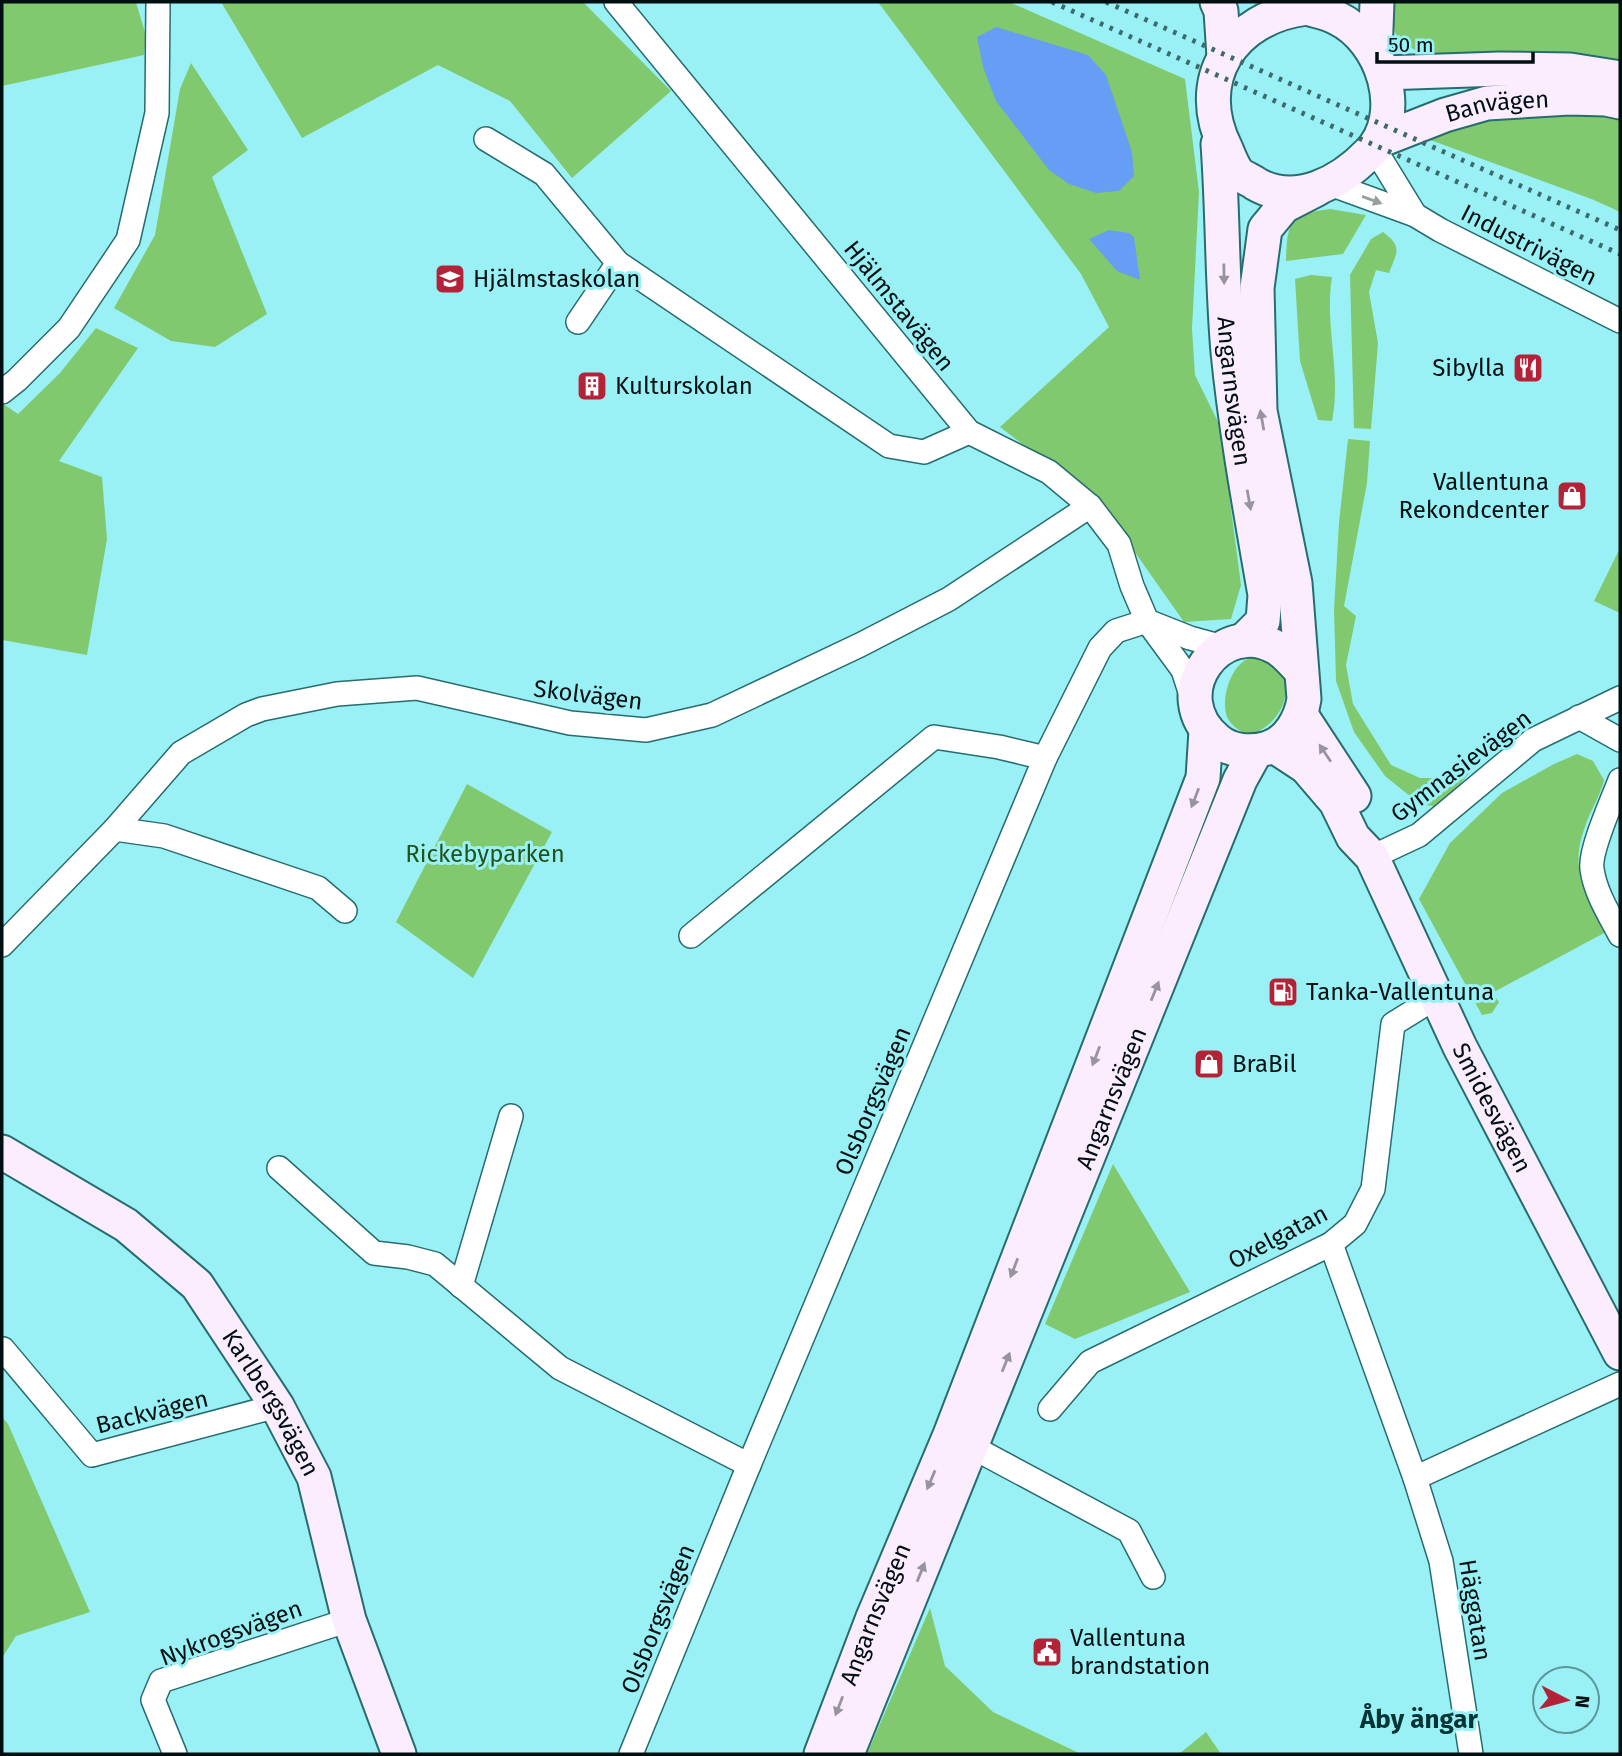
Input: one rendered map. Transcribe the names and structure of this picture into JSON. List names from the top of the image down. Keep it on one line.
{"streets":{"main road":["Banvägen","Angarnsvägen","Smidesvägen","Karlbergsvägen"],"street":["Industrivägen","Hjälmstavägen","Skolvägen","Gymnasievägen","Olsborgsvägen","Oxelgatan","Backvägen","Häggatan","Nykrogsvägen"]},"crossings":[["Banvägen","Industrivägen"],["Banvägen","Angarnsvägen"],["Industrivägen","Angarnsvägen"],["Hjälmstavägen","Angarnsvägen"],["Hjälmstavägen","Skolvägen"],["Hjälmstavägen","Olsborgsvägen"],["Hjälmstavägen","Smidesvägen"],["Angarnsvägen","Smidesvägen"],["Gymnasievägen","Smidesvägen"],["Smidesvägen","Oxelgatan"],["Oxelgatan","Häggatan"],["Karlbergsvägen","Backvägen"],["Karlbergsvägen","Nykrogsvägen"]],"districts":["Åby ängar"],"parks":["Rickebyparken"],"places":{"school or university":["Hjälmstaskolan"],"restaurant":["Sibylla"],"building":["Kulturskolan"],"shop":["Vallentuna Rekondcenter","BraBil"],"fuel station":["Tanka-Vallentuna"],"public building":["Vallentuna brandstation"]},"scale_bar":"50 m","north":"right"}
